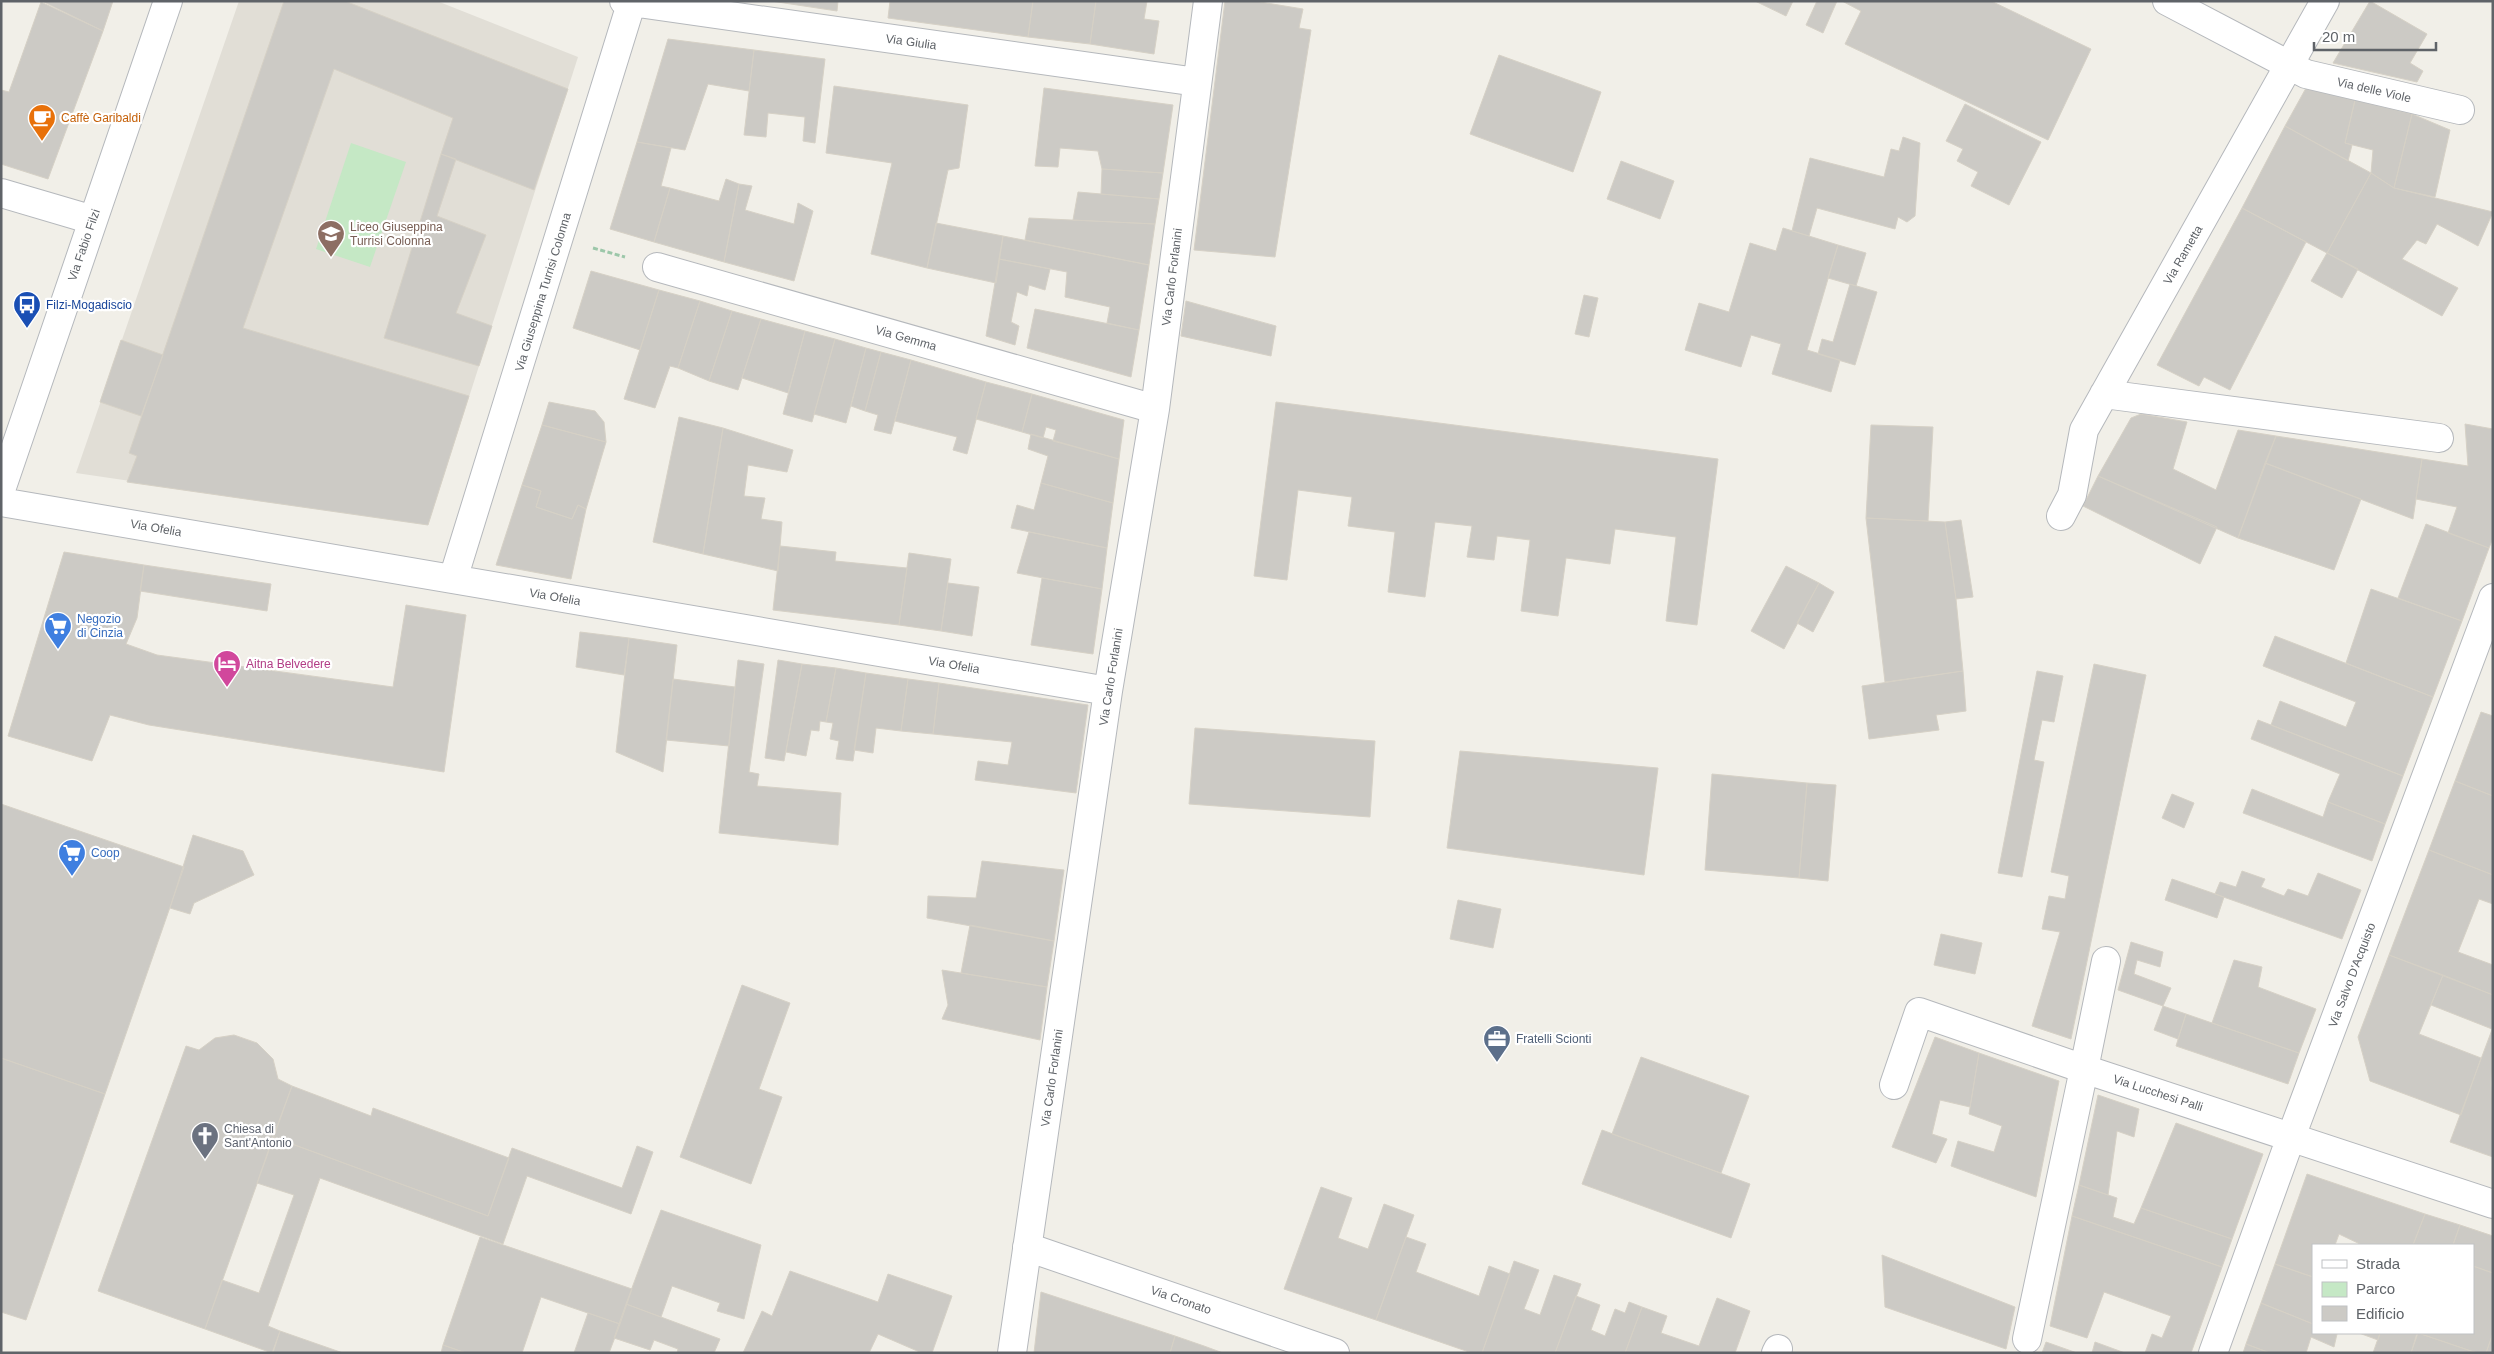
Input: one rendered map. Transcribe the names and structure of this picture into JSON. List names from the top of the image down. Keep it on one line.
{"streets":{"street":["Via Giulia","Via delle Viole","Via Fabio Filzi","Via Rametta","Via Carlo Forlanini","Via Giuseppina Turrisi Colonna","Via Gemma","Via Ofelia","Via Salvo D'Acquisto","Via Lucchesi Palli","Via Cronato"]},"crossings":[["Via Giulia","Via Carlo Forlanini"],["Via Giulia","Via Giuseppina Turrisi Colonna"],["Via delle Viole","Via Rametta"],["Via Carlo Forlanini","Via Gemma"],["Via Carlo Forlanini","Via Ofelia"],["Via Carlo Forlanini","Via Cronato"],["Via Giuseppina Turrisi Colonna","Via Ofelia"],["Via Salvo D'Acquisto","Via Lucchesi Palli"]],"places":{"cafe":["Caffè Garibaldi"],"school or university":["Liceo Giuseppina Turrisi Colonna"],"bus stop":["Filzi-Mogadiscio"],"supermarket":["Negozio di Cinzia","Coop"],"hotel":["Aitna Belvedere"],"office":["Fratelli Scionti"],"church":["Chiesa di Sant'Antonio"]},"legend":["Strada","Parco","Edificio"],"scale_bar":"20 m"}
